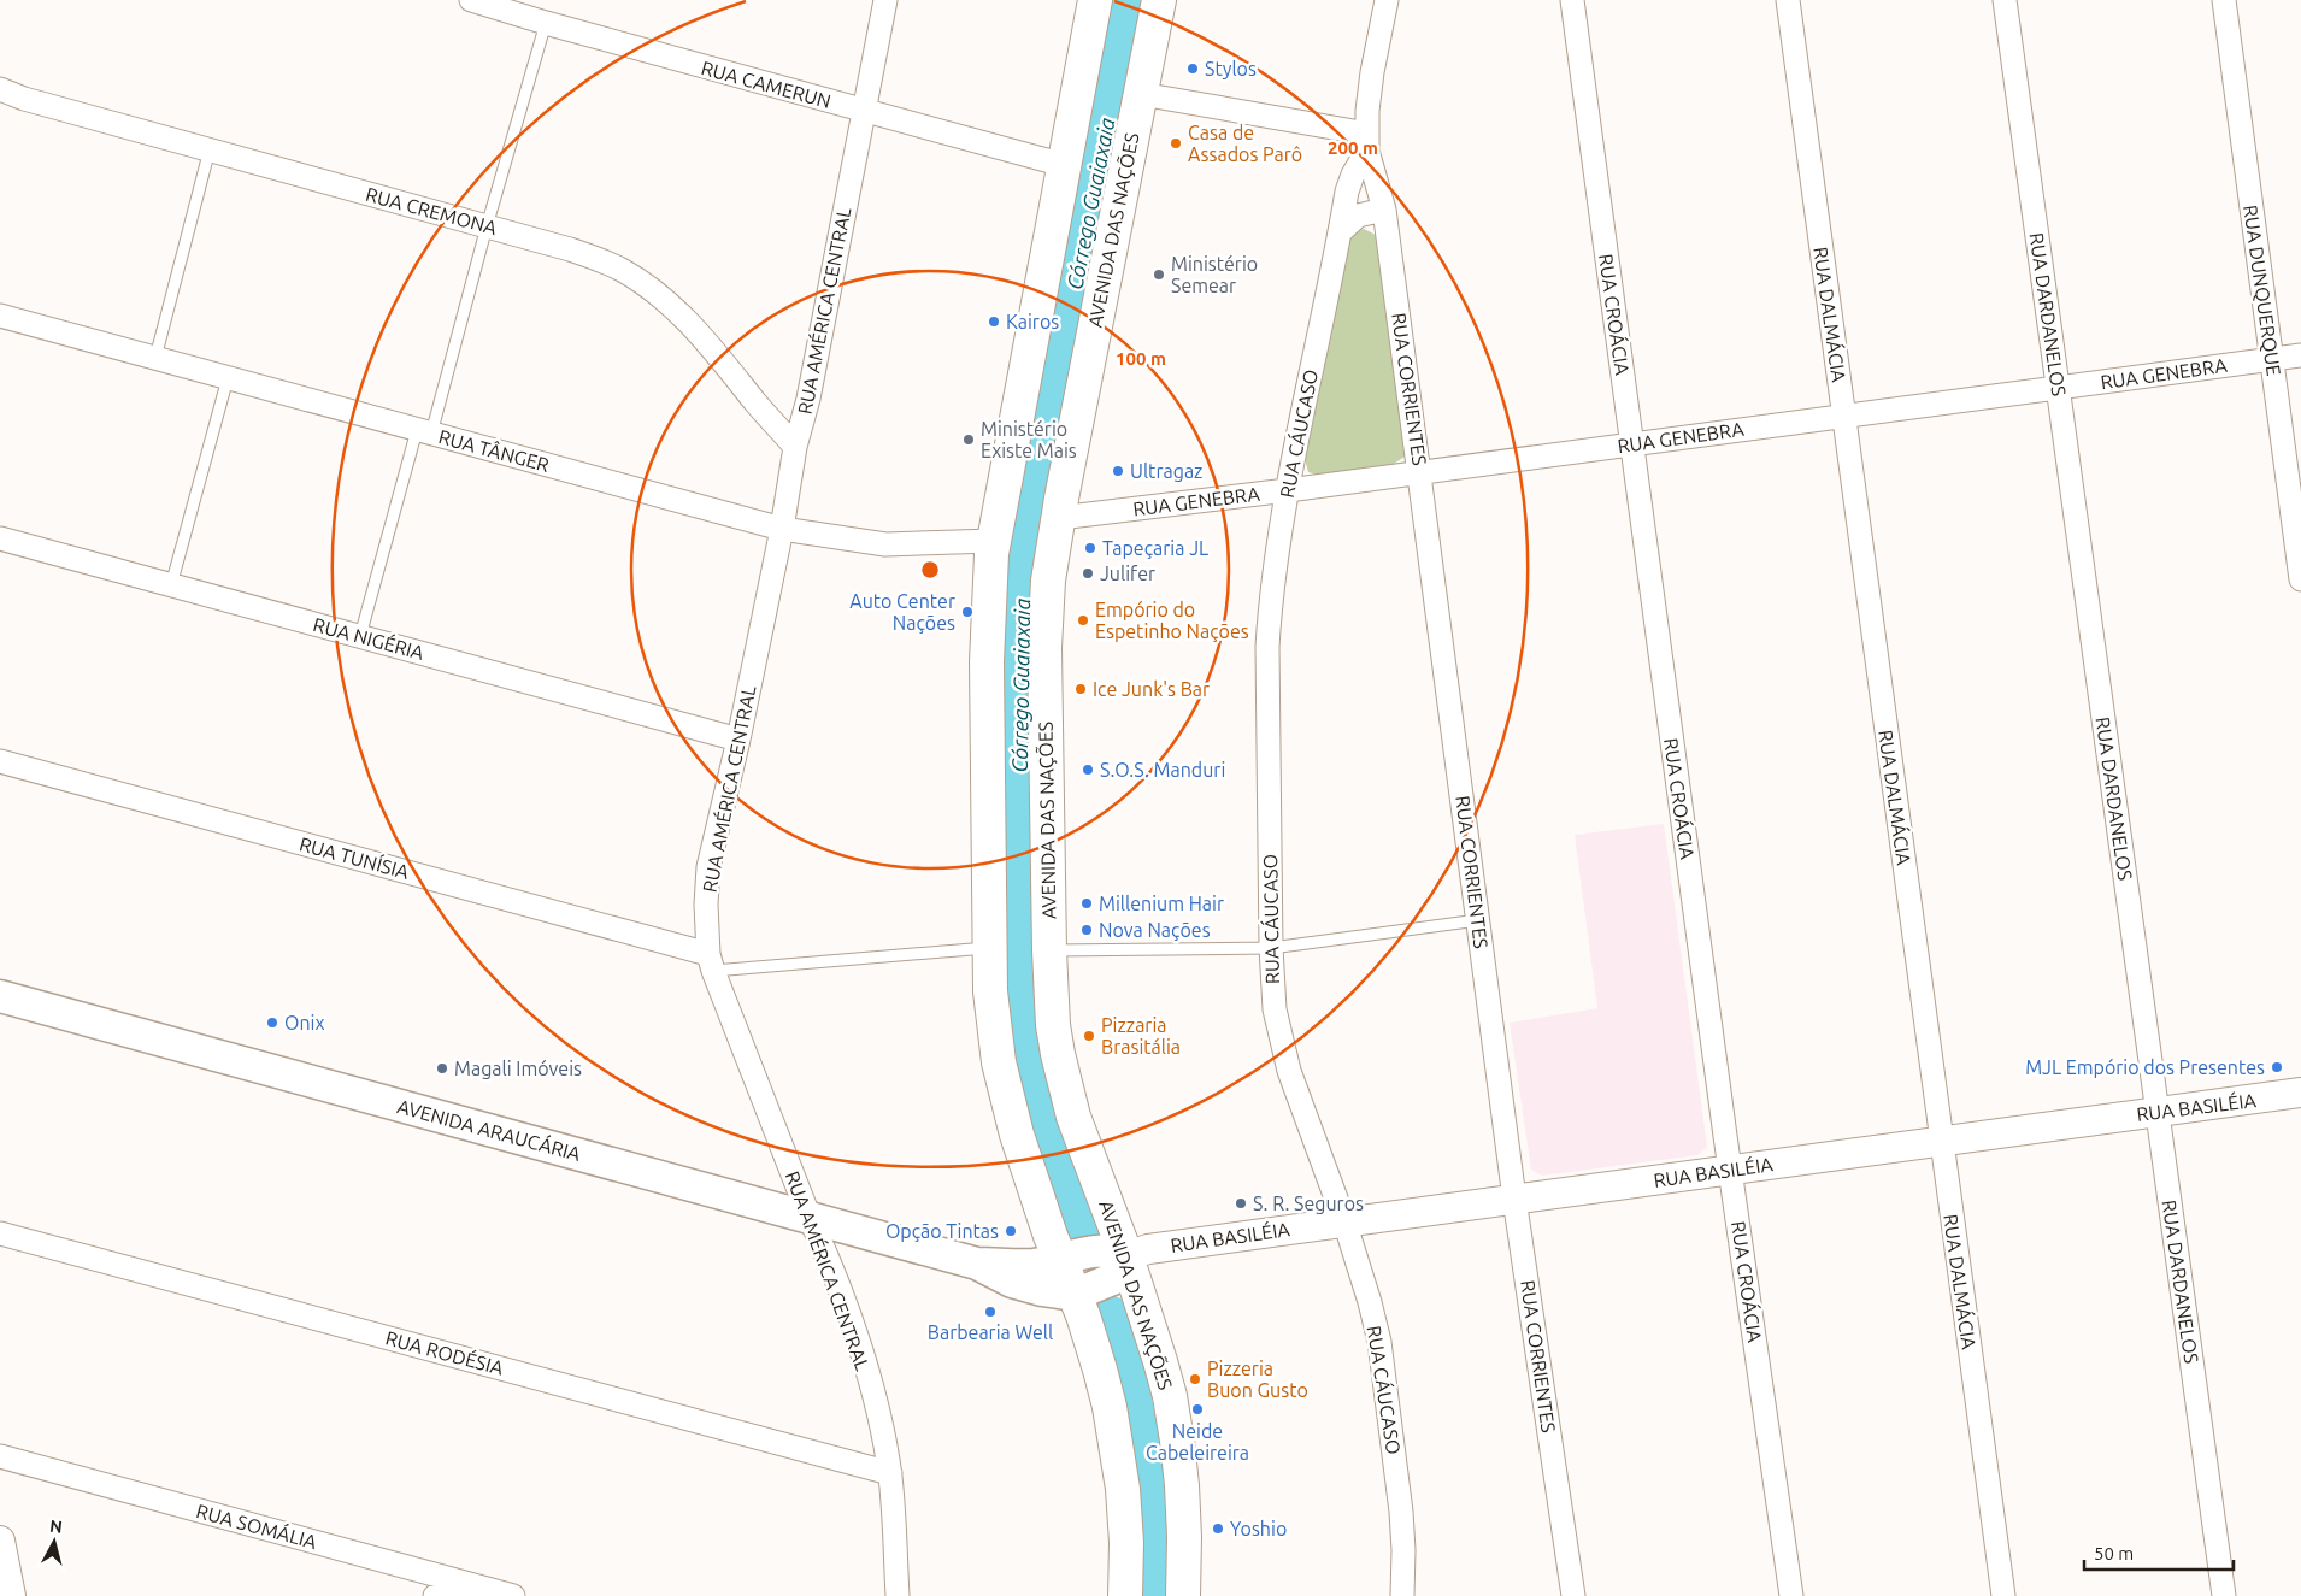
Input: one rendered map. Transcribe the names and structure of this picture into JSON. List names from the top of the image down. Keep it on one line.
{"streets":{"main road":["AVENIDA DAS NAÇÕES","AVENIDA ARAUCÁRIA"],"street":["RUA CAMERUN","RUA CREMONA","RUA DUNQUERQUE","RUA AMÉRICA CENTRAL","RUA CROÁCIA","RUA DALMÁCIA","RUA DARDANELOS","RUA GENEBRA","RUA CORRIENTES","RUA CÁUCASO","RUA TÂNGER","RUA NIGÉRIA","RUA TUNÍSIA","RUA BASILÉIA","RUA RODÉSIA","RUA SOMÁLIA"]},"crossings":[["RUA CAMERUN","AVENIDA DAS NAÇÕES"],["RUA CAMERUN","RUA AMÉRICA CENTRAL"],["RUA CREMONA","RUA AMÉRICA CENTRAL"],["AVENIDA DAS NAÇÕES","RUA GENEBRA"],["AVENIDA DAS NAÇÕES","RUA TÂNGER"],["AVENIDA DAS NAÇÕES","RUA BASILÉIA"],["AVENIDA DAS NAÇÕES","AVENIDA ARAUCÁRIA"],["RUA DUNQUERQUE","RUA GENEBRA"],["RUA AMÉRICA CENTRAL","RUA TÂNGER"],["RUA AMÉRICA CENTRAL","RUA NIGÉRIA"],["RUA AMÉRICA CENTRAL","RUA TUNÍSIA"],["RUA AMÉRICA CENTRAL","AVENIDA ARAUCÁRIA"],["RUA AMÉRICA CENTRAL","RUA RODÉSIA"],["RUA CROÁCIA","RUA GENEBRA"],["RUA CROÁCIA","RUA BASILÉIA"],["RUA DALMÁCIA","RUA GENEBRA"],["RUA DALMÁCIA","RUA BASILÉIA"],["RUA DARDANELOS","RUA GENEBRA"],["RUA DARDANELOS","RUA BASILÉIA"],["RUA GENEBRA","RUA CORRIENTES"],["RUA GENEBRA","RUA CÁUCASO"],["RUA CORRIENTES","RUA CÁUCASO"],["RUA CORRIENTES","RUA BASILÉIA"],["RUA CÁUCASO","RUA BASILÉIA"],["RUA BASILÉIA","AVENIDA ARAUCÁRIA"]],"water":["Córrego Guaiaxaia"],"places":["Stylos","Casa de Assados Parô","Ministério Semear","Kairos","Ministério Existe Mais","Ultragaz","Tapeçaria JL","Julifer","Auto Center Nações","Empório do Espetinho Nações","Ice Junk's Bar","S.O.S. Manduri","Millenium Hair","Nova Nações","Onix","Pizzaria Brasitália","MJL Empório dos Presentes","Magali Imóveis","S. R. Seguros","Opção Tintas","Barbearia Well","Pizzeria Buon Gusto","Neide Cabeleireira","Yoshio"],"scale_bar":"50 m","north":"top","rings":["200 m","100 m"]}
